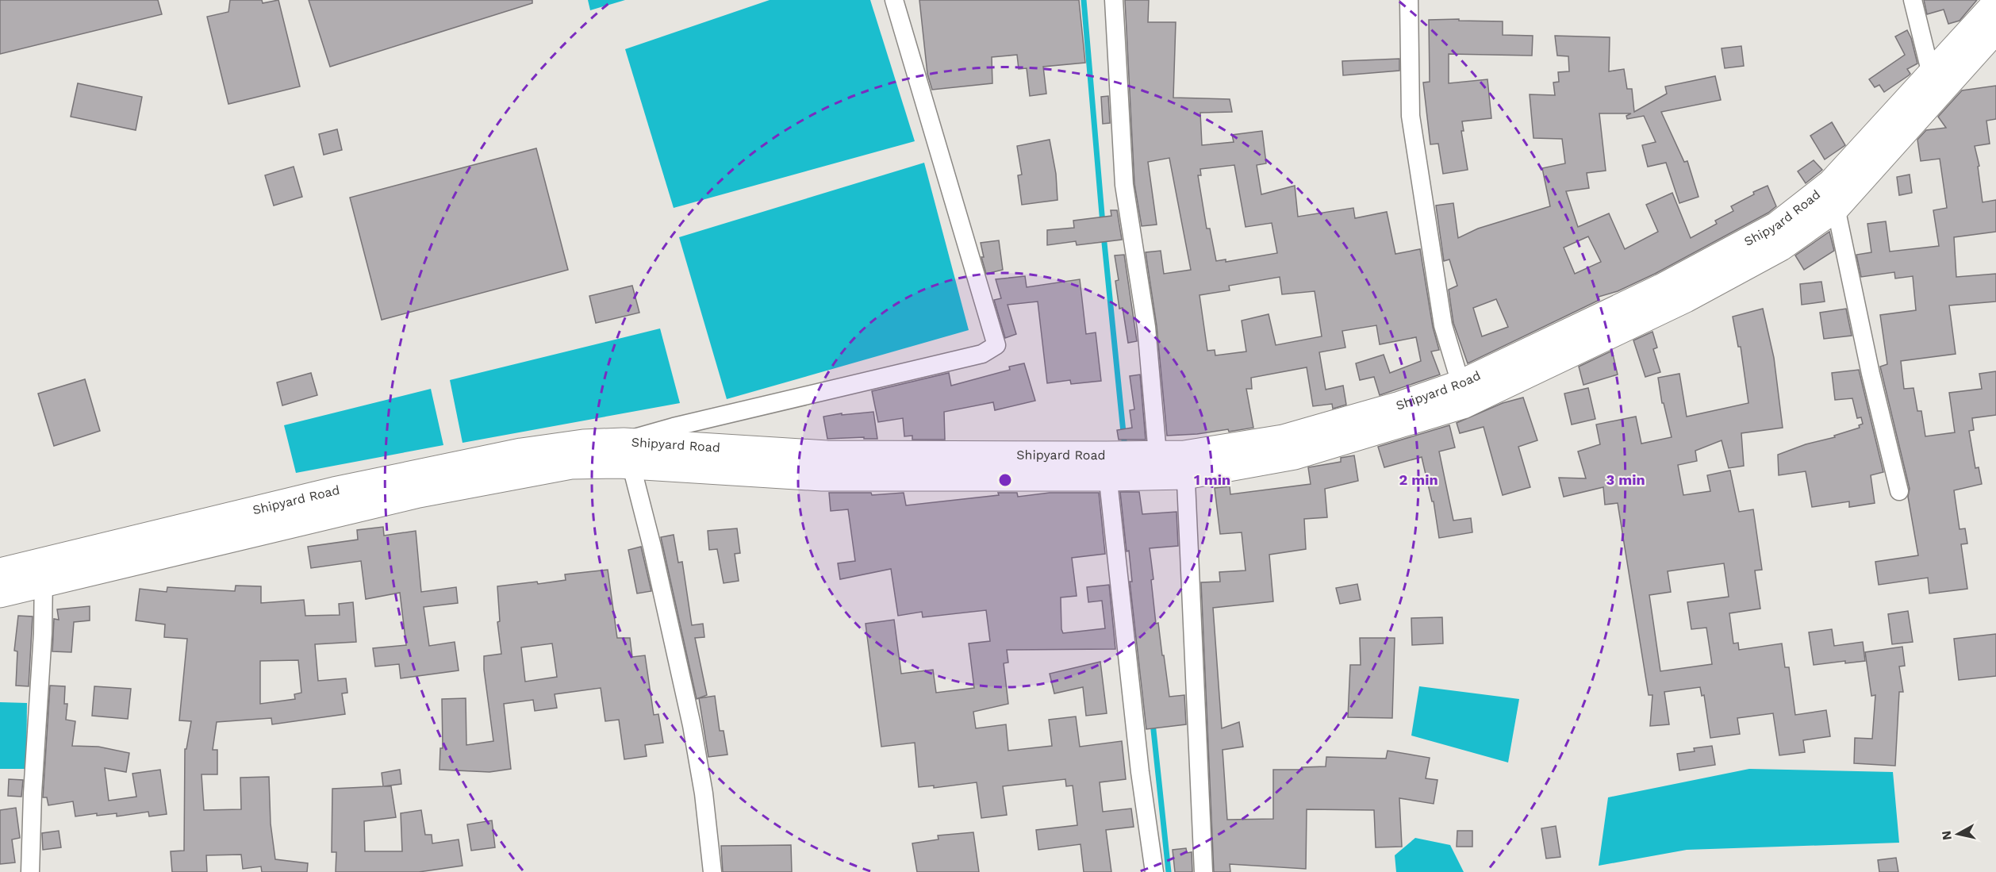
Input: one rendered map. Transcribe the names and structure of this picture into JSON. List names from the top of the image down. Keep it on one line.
{"streets":{"main road":["Shipyard Road"]},"north":"left","rings":["1 min","2 min","3 min"]}
